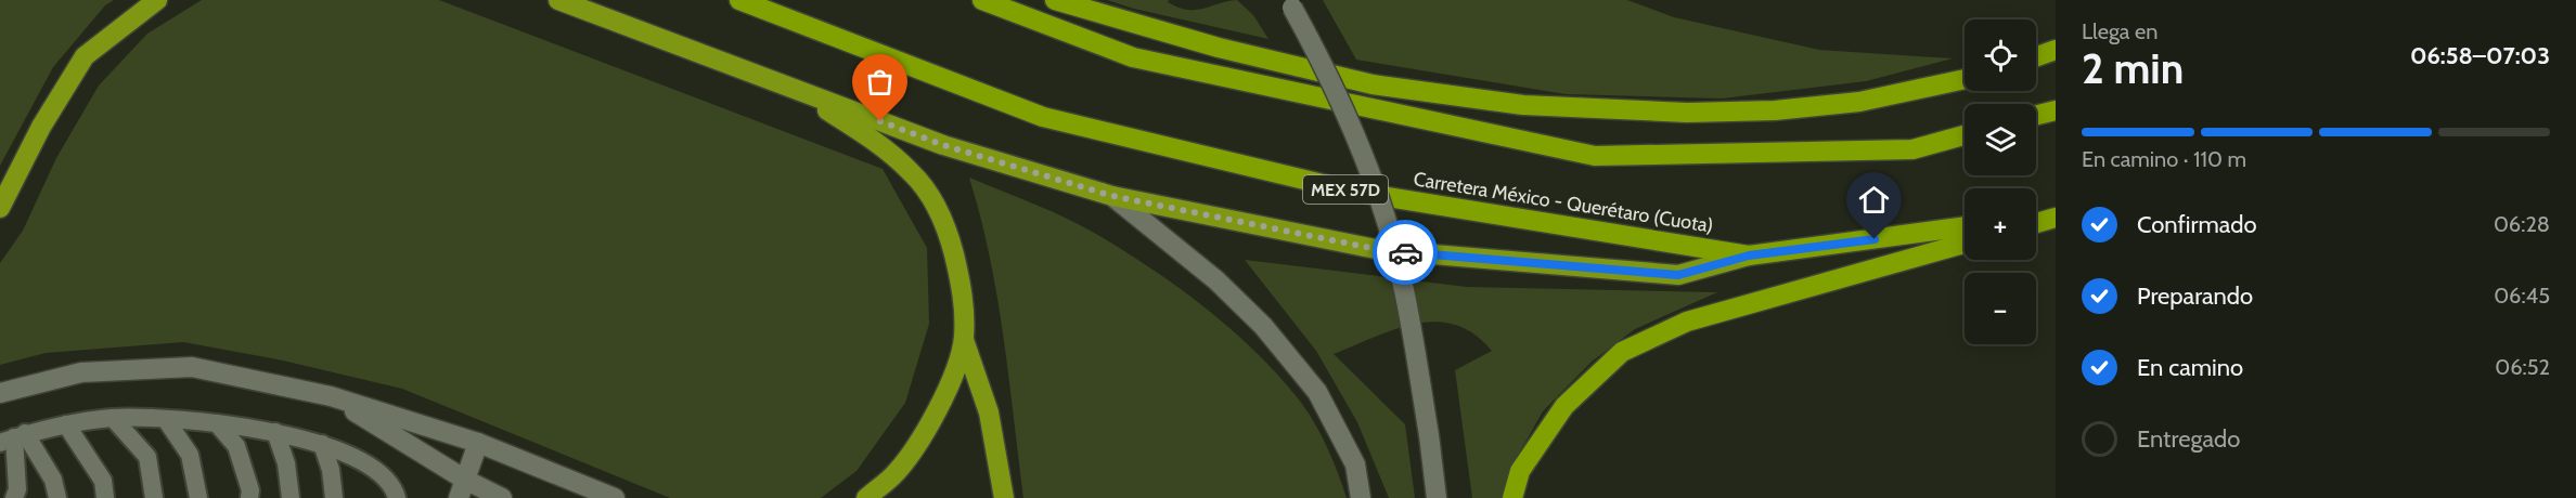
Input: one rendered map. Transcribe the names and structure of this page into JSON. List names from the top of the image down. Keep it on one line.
{"streets":{"highway":["MEX 57D","Carretera México - Querétaro (Cuota)"]},"page":{"heading":["2 min","Llega en","06:58–07:03"],"map_buttons":["+","−"],"bar":"En camino · 110 m","list":[["Confirmado","06:28"],["Preparando","06:45"],["En camino","06:52"],"Entregado"]}}
